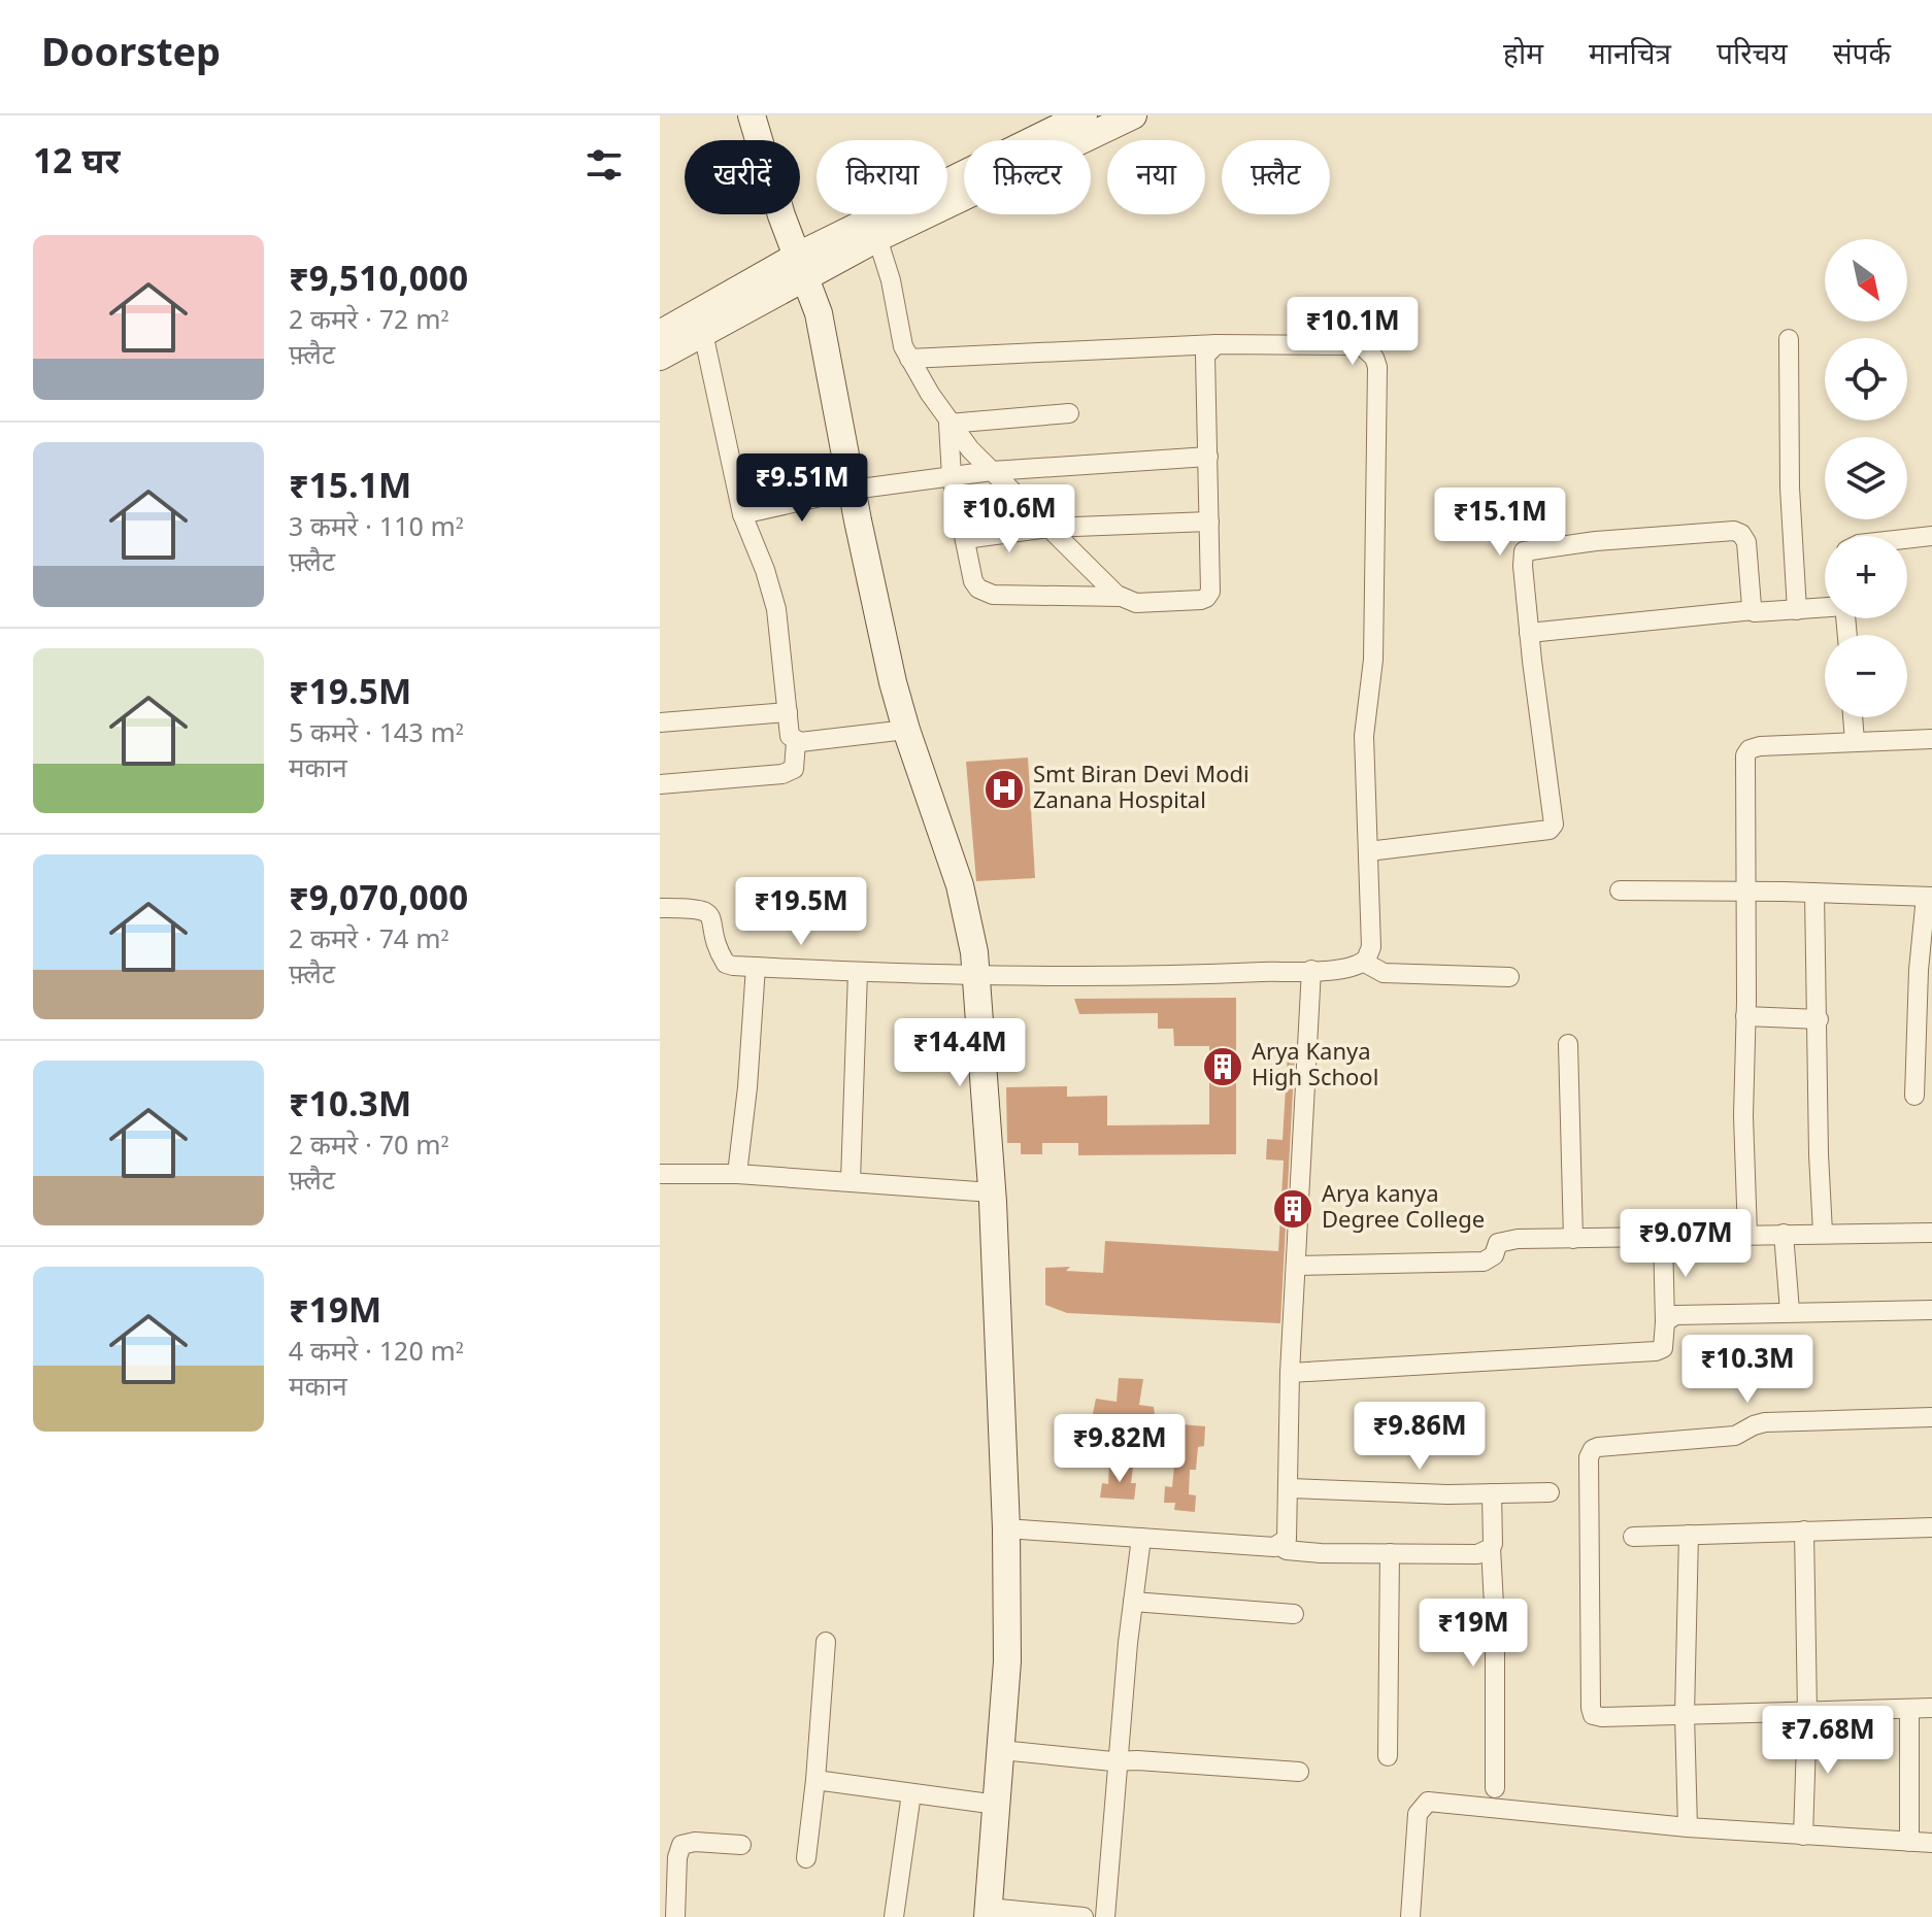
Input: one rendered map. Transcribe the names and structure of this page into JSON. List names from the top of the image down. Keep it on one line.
{"places":{"hospital":["Smt Biran Devi Modi Zanana Hospital"],"building":["Arya Kanya High School","Arya kanya Degree College"]},"north":"bottom right","page":{"header":"Doorstep","nav":["होम","मानचित्र","परिचय","संपर्क"],"heading":"12 घर","chip":["खरीदें","किराया","फ़िल्टर","नया","फ़्लैट"],"list":[{"name":"₹9,510,000","note":"2 कमरे · 72 m² · फ़्लैट"},{"name":"₹15.1M","note":"3 कमरे · 110 m² · फ़्लैट"},{"name":"₹19.5M","note":"5 कमरे · 143 m² · मकान"},{"name":"₹9,070,000","note":"2 कमरे · 74 m² · फ़्लैट"},{"name":"₹10.3M","note":"2 कमरे · 70 m² · फ़्लैट"},{"name":"₹19M","note":"4 कमरे · 120 m² · मकान"}],"map_buttons":["+","−"],"price":["₹10.1M","₹9.51M","₹10.6M","₹15.1M","₹19.5M","₹14.4M","₹9.07M","₹10.3M","₹9.86M","₹9.82M","₹19M","₹7.68M"]}}
